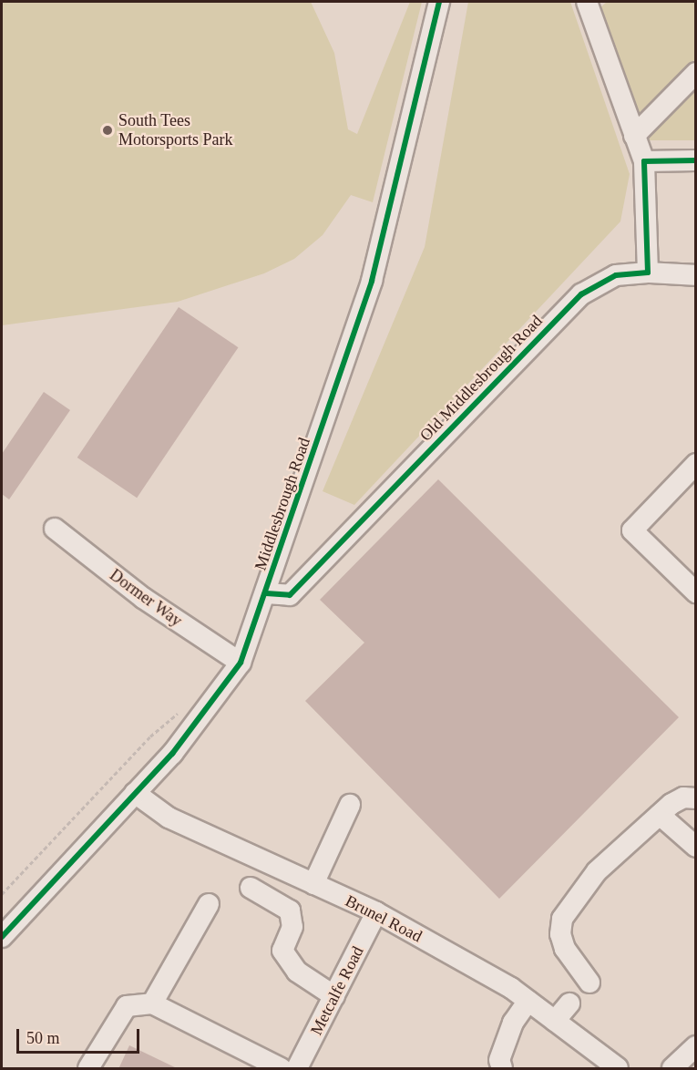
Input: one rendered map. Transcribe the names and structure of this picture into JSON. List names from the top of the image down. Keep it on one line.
{"streets":{"street":["Old Middlesbrough Road","Middlesbrough Road","Dormer Way","Brunel Road","Metcalfe Road"]},"crossings":[["Old Middlesbrough Road","Middlesbrough Road"],["Middlesbrough Road","Dormer Way"],["Middlesbrough Road","Brunel Road"],["Brunel Road","Metcalfe Road"]],"places":["South Tees Motorsports Park"],"scale_bar":"50 m"}
